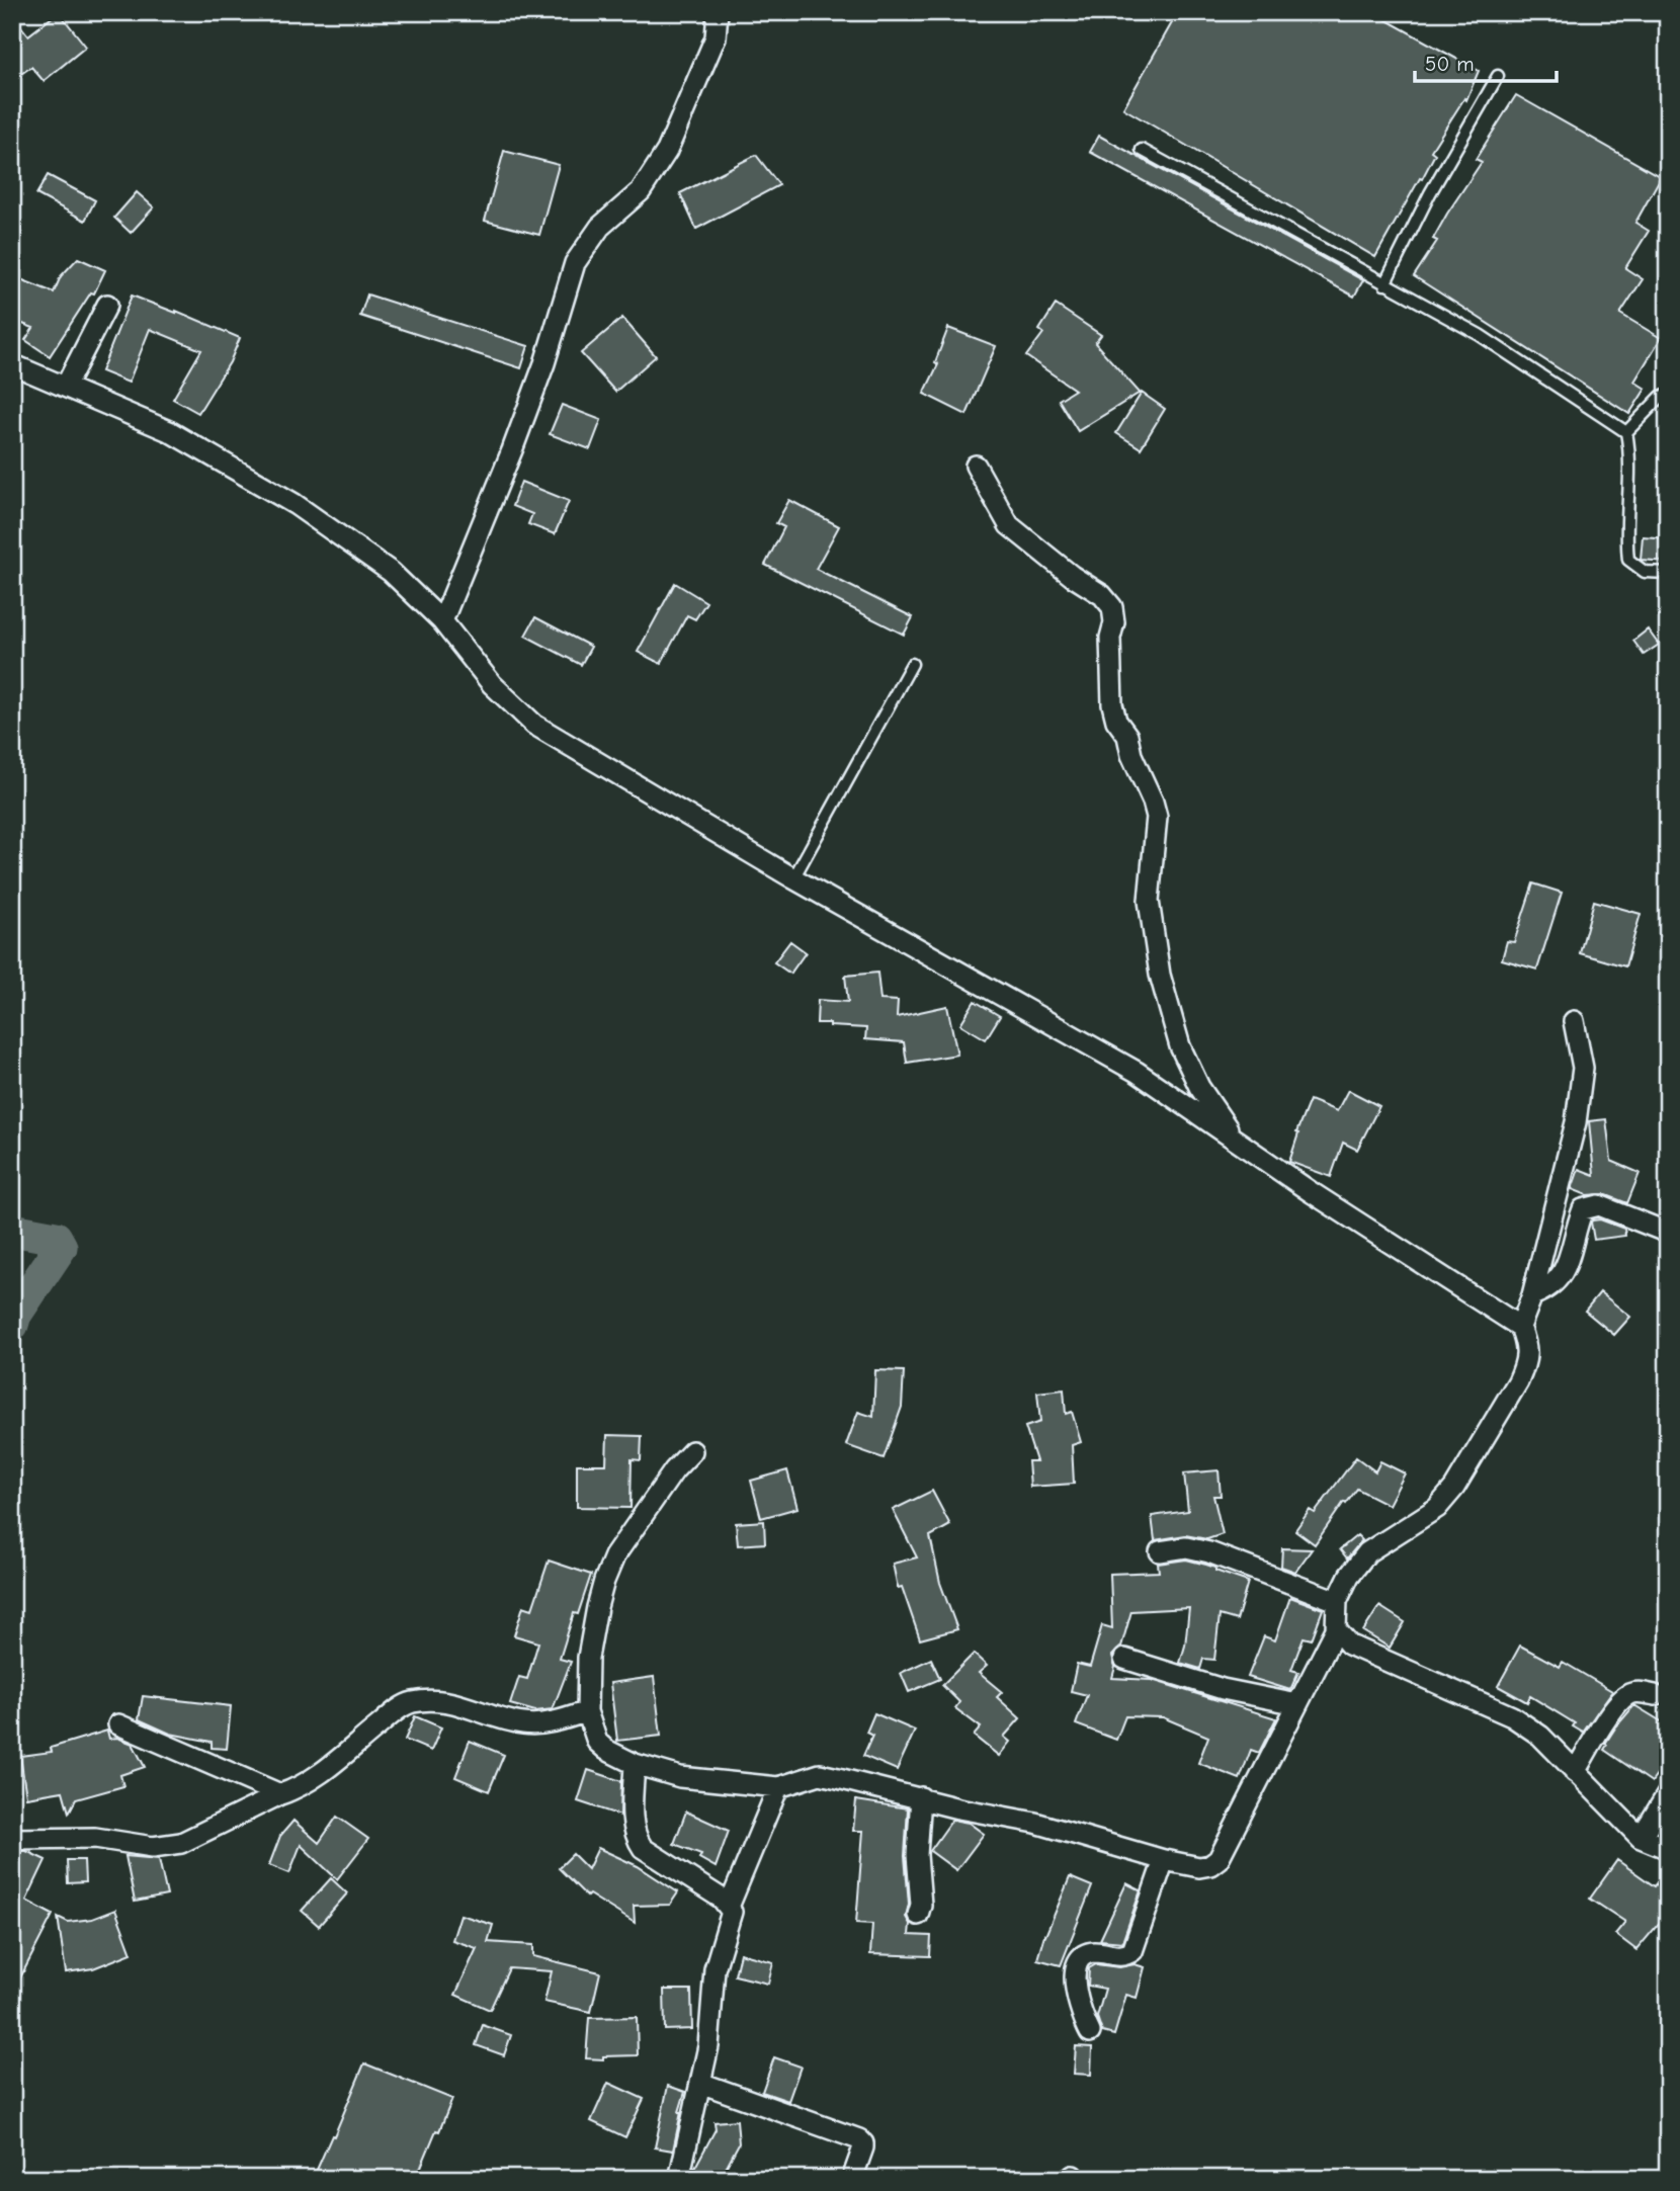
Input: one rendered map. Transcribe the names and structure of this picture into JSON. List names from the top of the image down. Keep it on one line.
{"scale_bar":"50 m"}
